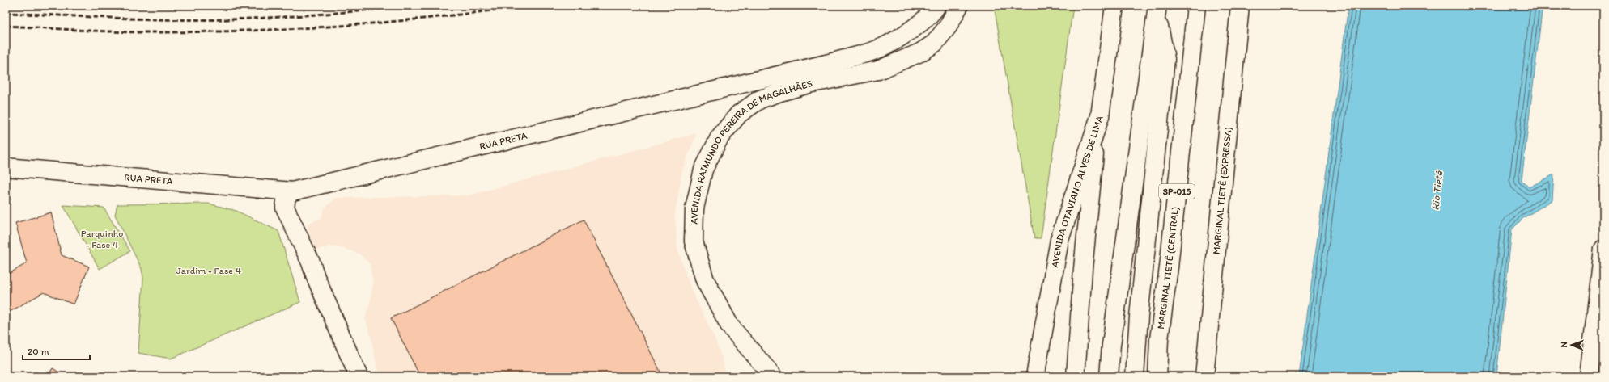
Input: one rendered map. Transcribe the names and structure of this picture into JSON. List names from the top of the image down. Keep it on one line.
{"streets":{"main road":["RUA PRETA","AVENIDA RAIMUNDO PEREIRA DE MAGALHÃES","MARGINAL TIETÊ (EXPRESSA)","AVENIDA OTAVIANO ALVES DE LIMA","SP-015","MARGINAL TIETÊ (CENTRAL)"]},"crossings":[["RUA PRETA","AVENIDA RAIMUNDO PEREIRA DE MAGALHÃES"]],"water":["Rio Tietê"],"parks":["Parquinho - Fase 4","Jardim - Fase 4"],"scale_bar":"20 m","north":"left"}
